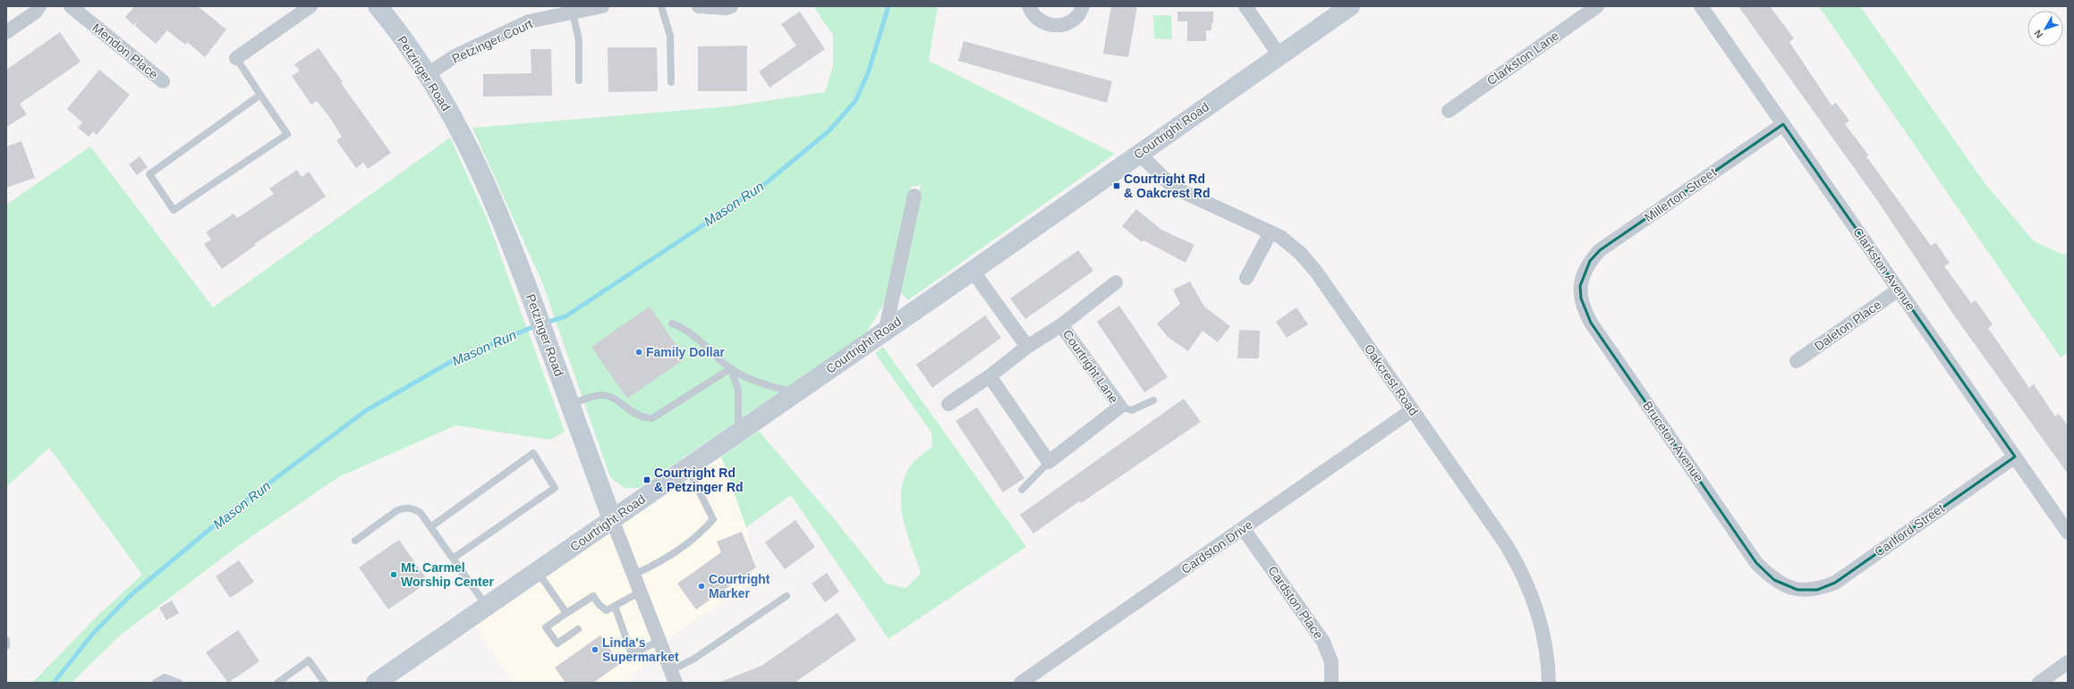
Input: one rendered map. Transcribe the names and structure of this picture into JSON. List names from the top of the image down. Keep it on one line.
{"streets":{"street":["Petzinger Court","Mendon Place","Clarkston Lane","Petzinger Road","Courtright Road","Millerton Street","Clarkston Avenue","Daleton Place","Courtright Lane","Oakcrest Road","Bruceton Avenue","Carlford Street","Cardston Drive","Cardston Place"]},"crossings":[["Petzinger Court","Petzinger Road"],["Petzinger Road","Courtright Road"],["Courtright Road","Oakcrest Road"],["Millerton Street","Clarkston Avenue"],["Millerton Street","Bruceton Avenue"],["Clarkston Avenue","Daleton Place"],["Clarkston Avenue","Carlford Street"],["Oakcrest Road","Cardston Drive"],["Bruceton Avenue","Carlford Street"],["Cardston Drive","Cardston Place"]],"water":["Mason Run"],"places":{"transit":["Courtright Rd & Oakcrest Rd","Courtright Rd & Petzinger Rd"],"other":["Family Dollar","Mt. Carmel Worship Center","Courtright Marker","Linda's Supermarket"]},"north":"bottom left"}
